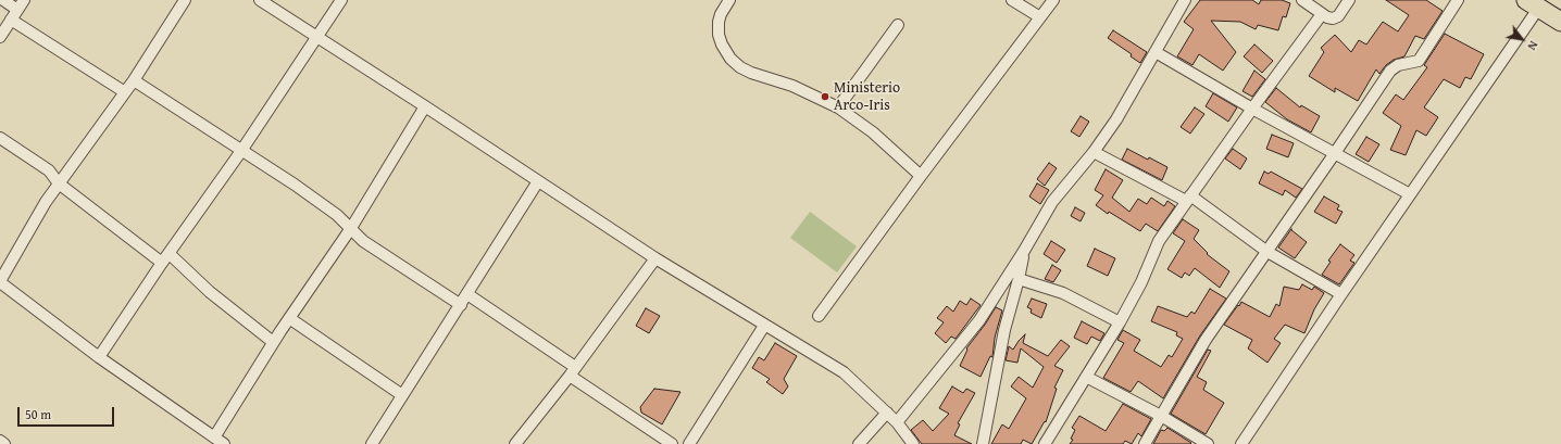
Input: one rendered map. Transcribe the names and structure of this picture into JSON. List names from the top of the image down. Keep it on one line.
{"places":["Ministerio Arco-Iris"],"scale_bar":"50 m","north":"bottom right"}
